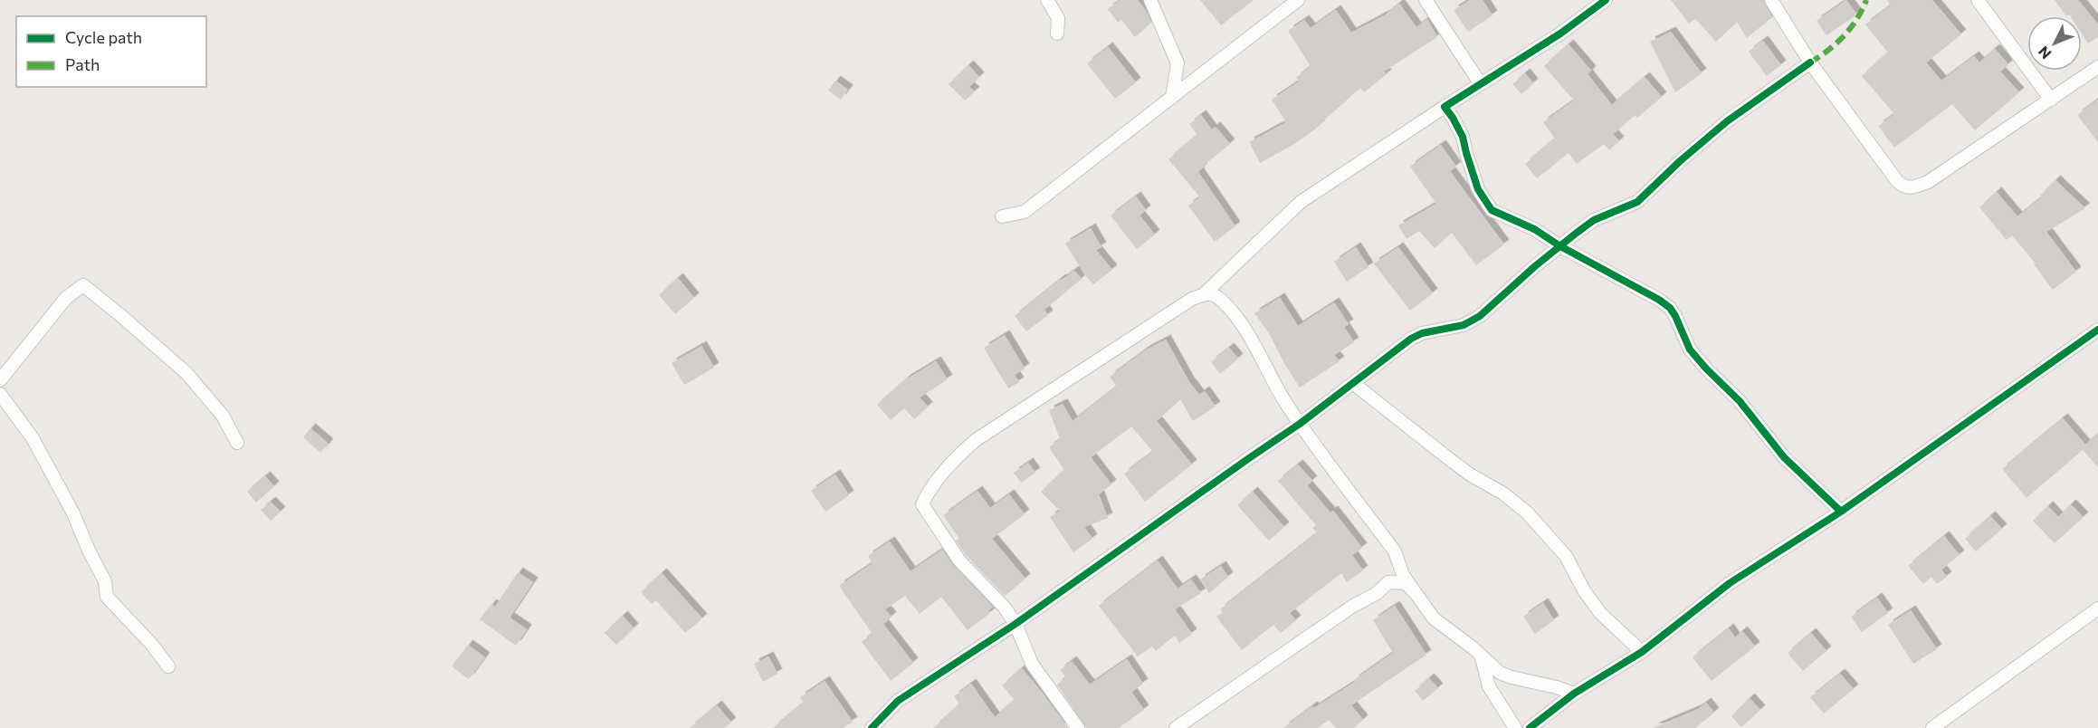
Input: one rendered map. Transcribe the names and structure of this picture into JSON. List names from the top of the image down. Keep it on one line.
{"legend":["Cycle path","Path"],"north":"bottom left"}
